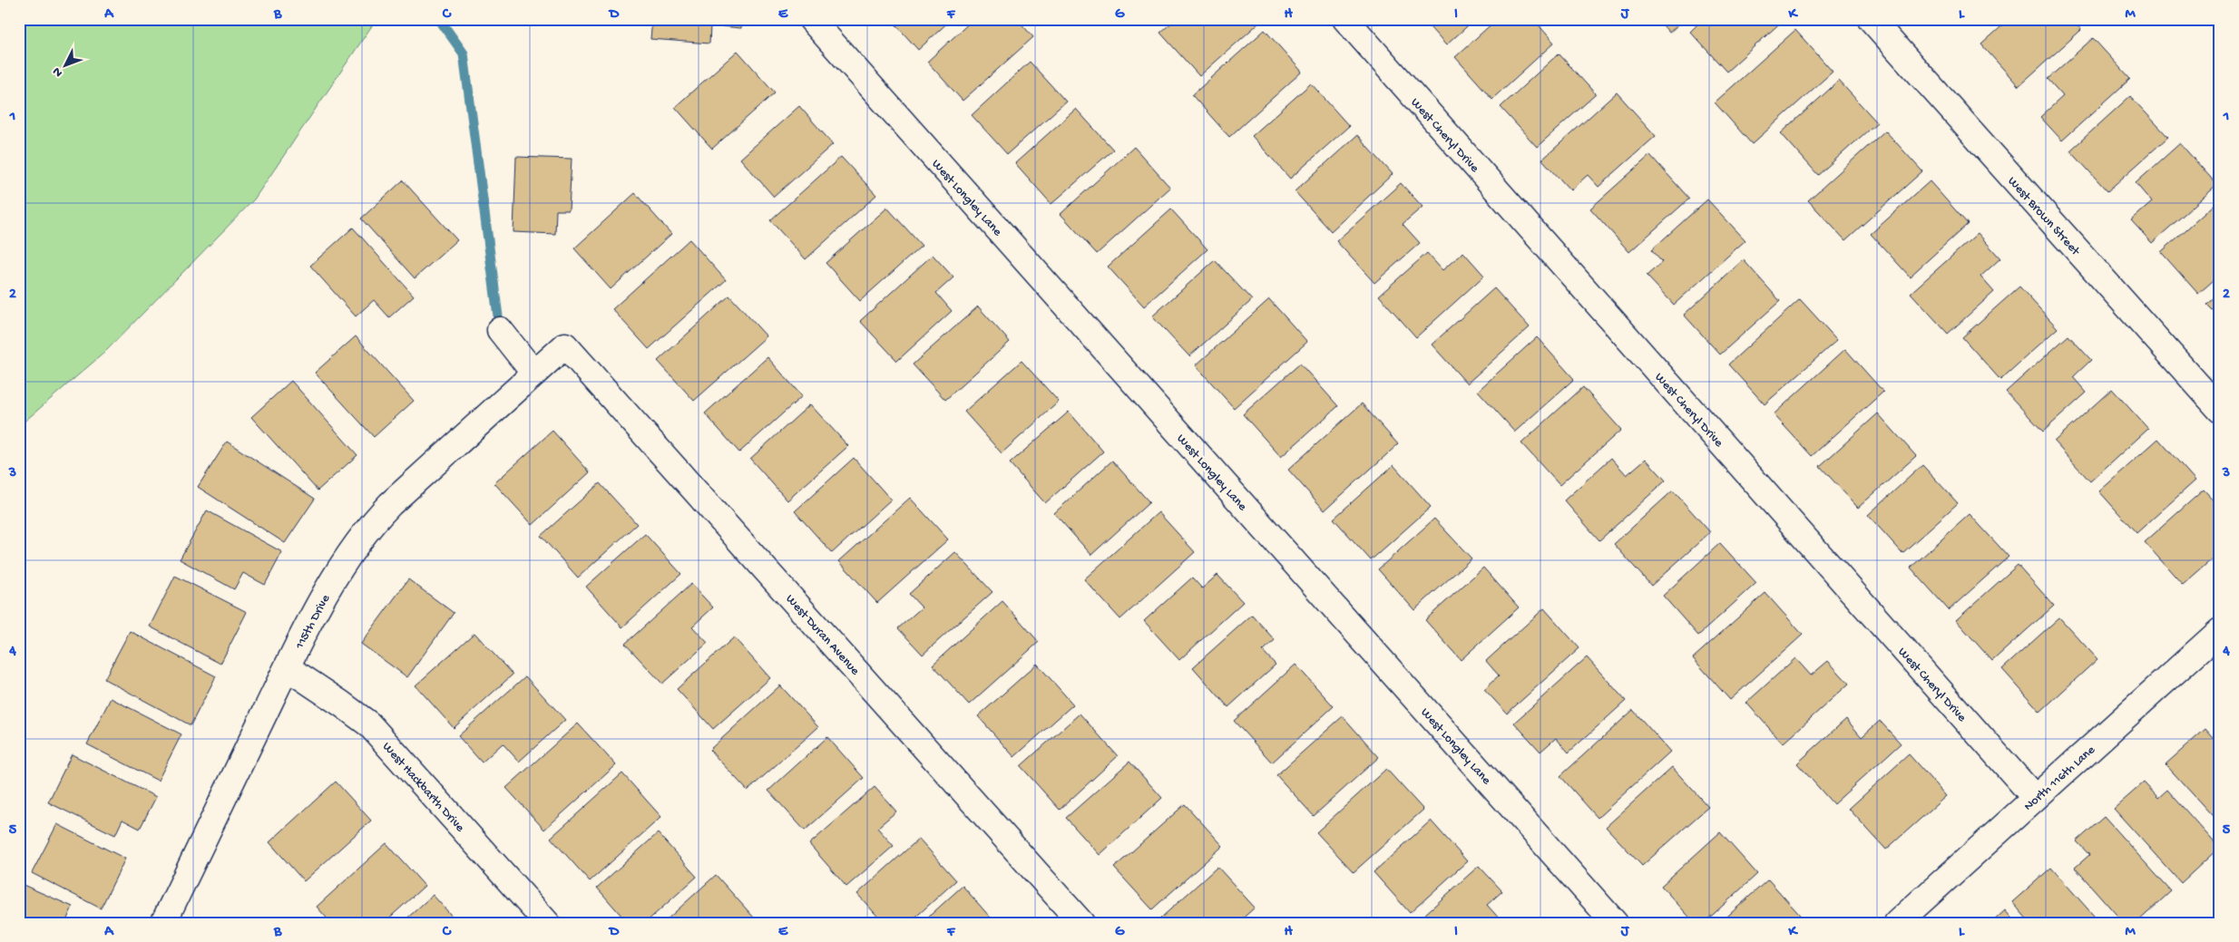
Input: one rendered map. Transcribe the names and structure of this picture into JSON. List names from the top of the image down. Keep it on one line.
{"streets":{"street":["West Cheryl Drive","West Longley Lane","West Brown Street","115th Drive","West Duran Avenue","North 116th Lane","West Hackbarth Drive"]},"crossings":[["West Cheryl Drive","North 116th Lane"],["115th Drive","West Duran Avenue"],["115th Drive","West Hackbarth Drive"]],"north":"bottom left","grid":{"columns":["A","B","C","D","E","F","G","H","I","J","K","L","M"],"rows":["1","2","3","4","5"]}}
